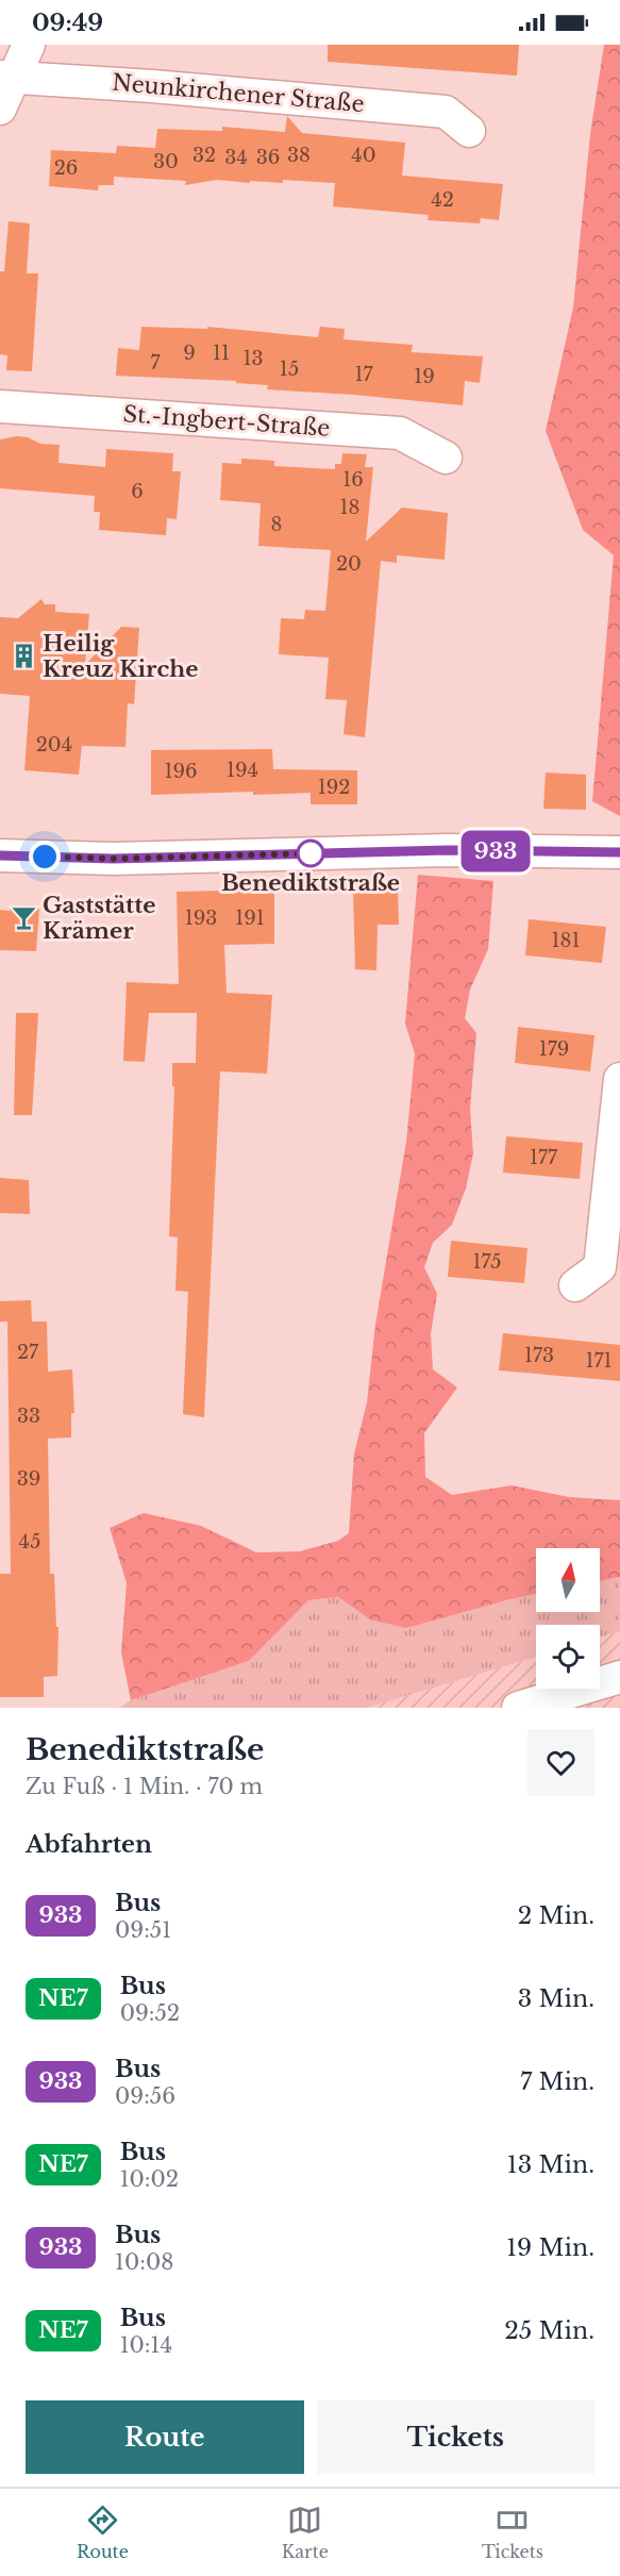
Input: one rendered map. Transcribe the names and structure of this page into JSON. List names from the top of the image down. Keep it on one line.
{"streets":{"street":["Neunkirchener Straße","St.-Ingbert-Straße"]},"places":{"building":["Heilig Kreuz Kirche"],"other":["Benediktstraße"],"bar":["Gaststätte Krämer"]},"lines":["bus line 933"],"house_numbers":["32","38","40","34","36","30","26","42","9","11","13","7","15","17","19","16","6","18","8","20","204","194","196","192","193","191","181","179","177","175","27","173","171","33","39","45"],"north":"top","page":{"status":"09:49","on_map":"933","heading":[["Benediktstraße","Zu Fuß · 1 Min. · 70 m"],"Abfahrten"],"list":[{"mark":"933","name":"Bus","note":"09:51","value":"2 Min."},{"mark":"NE7","name":"Bus","note":"09:52","value":"3 Min."},{"mark":"933","name":"Bus","note":"09:56","value":"7 Min."},{"mark":"NE7","name":"Bus","note":"10:02","value":"13 Min."},{"mark":"933","name":"Bus","note":"10:08","value":"19 Min."},{"mark":"NE7","name":"Bus","note":"10:14","value":"25 Min."}],"buttons":["Route","Tickets"],"tabs":["Route","Karte","Tickets"]}}
